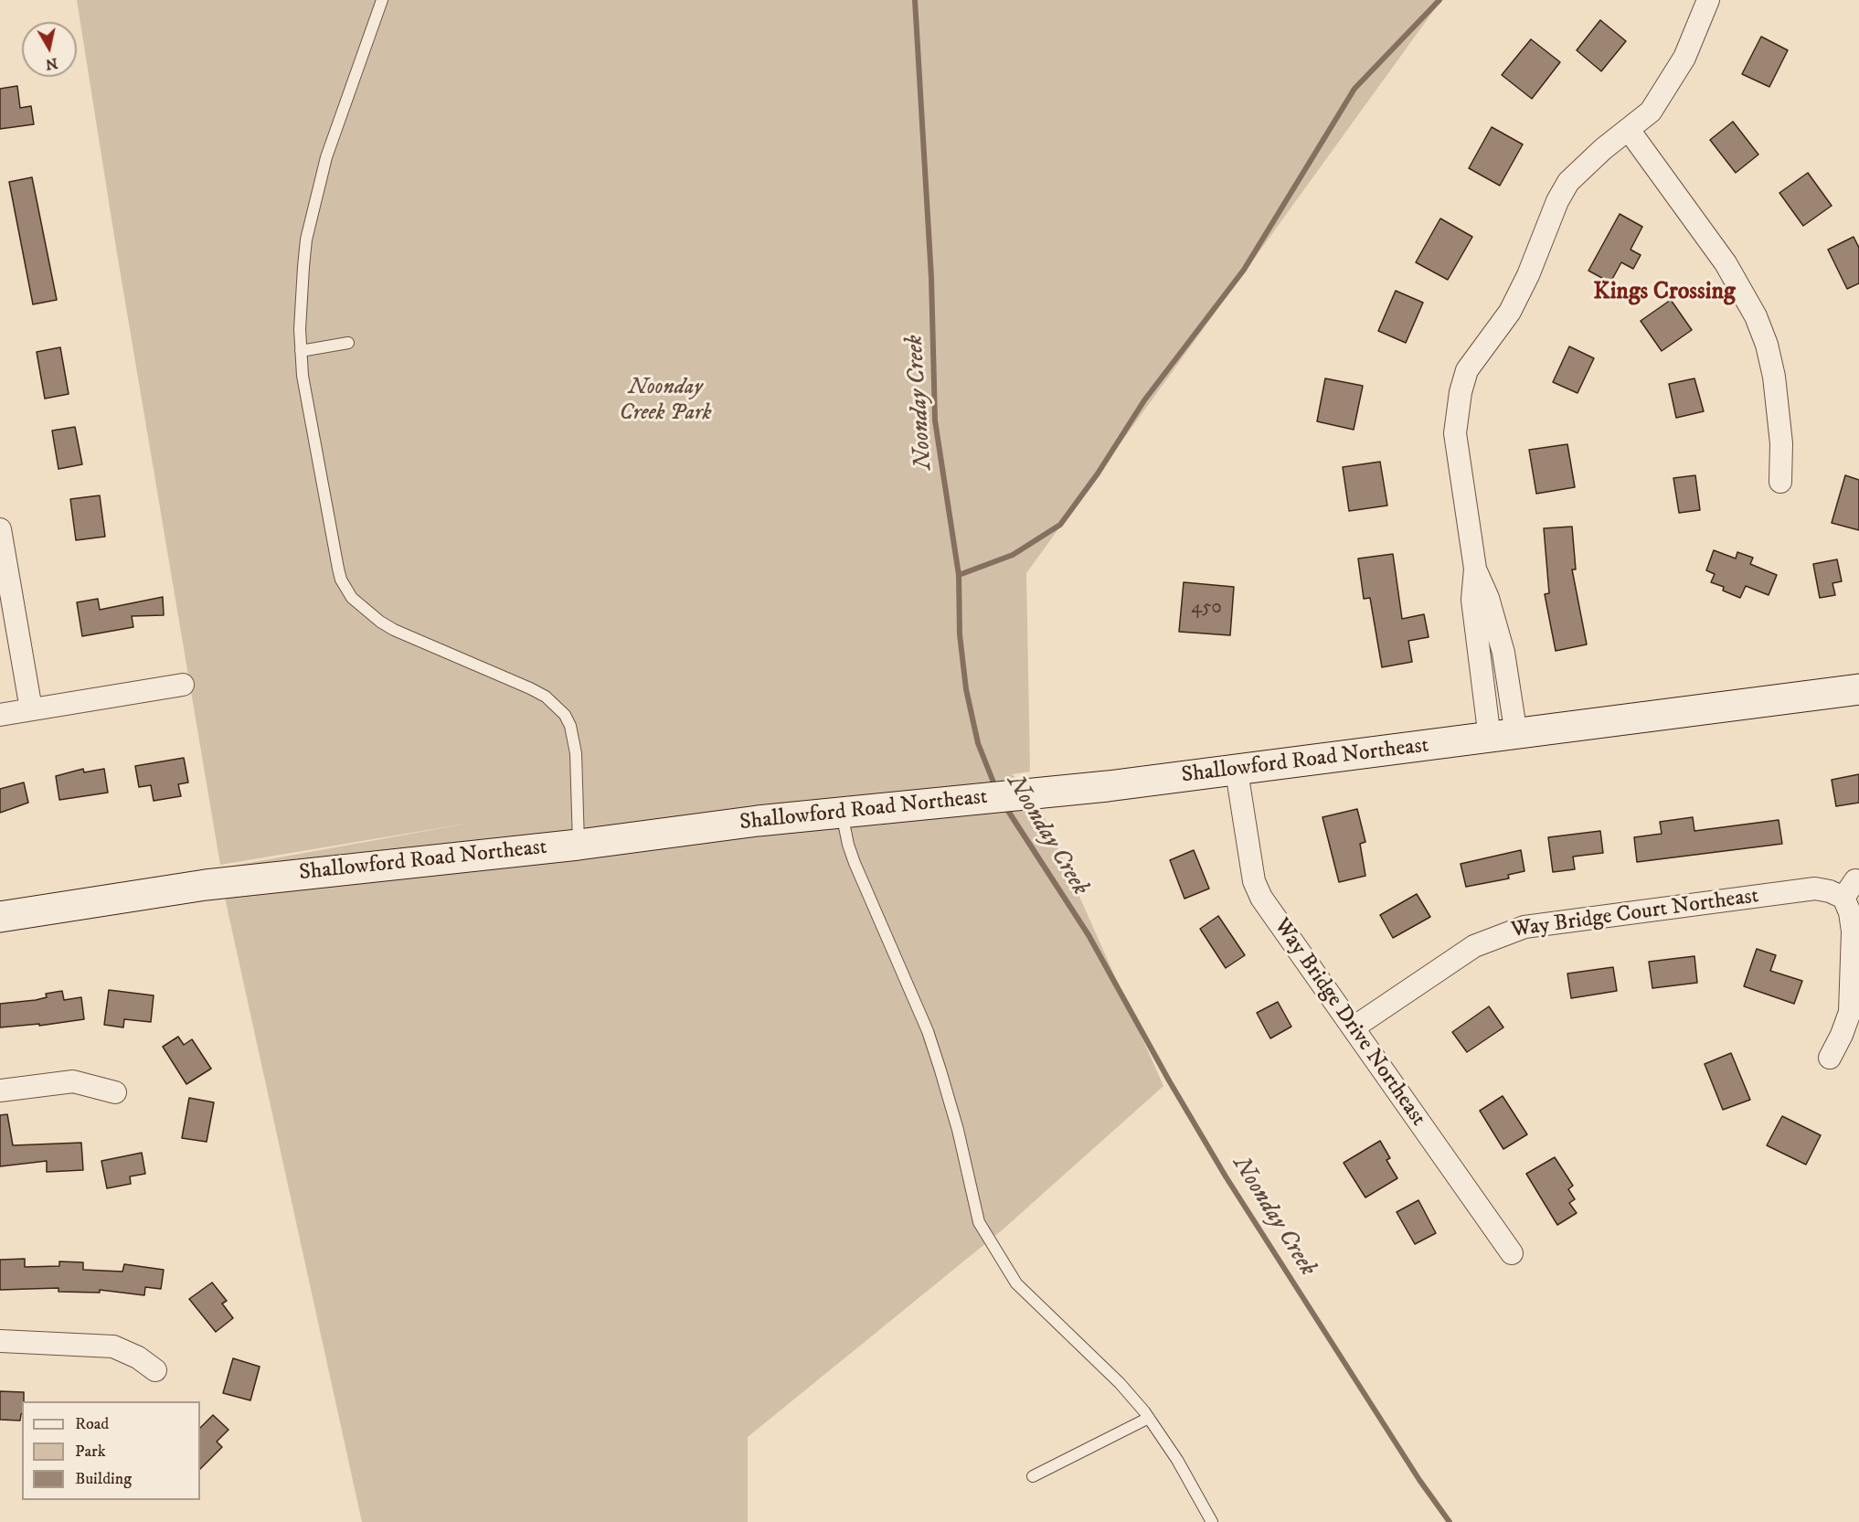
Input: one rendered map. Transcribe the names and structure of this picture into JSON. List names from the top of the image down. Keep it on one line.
{"streets":{"street":["Shallowford Road Northeast","Way Bridge Court Northeast","Way Bridge Drive Northeast"]},"crossings":[["Shallowford Road Northeast","Way Bridge Drive Northeast"],["Way Bridge Court Northeast","Way Bridge Drive Northeast"]],"districts":["Kings Crossing"],"water":["Noonday Creek"],"parks":["Noonday Creek Park"],"house_numbers":["450"],"legend":["Road","Park","Building"],"north":"bottom"}
